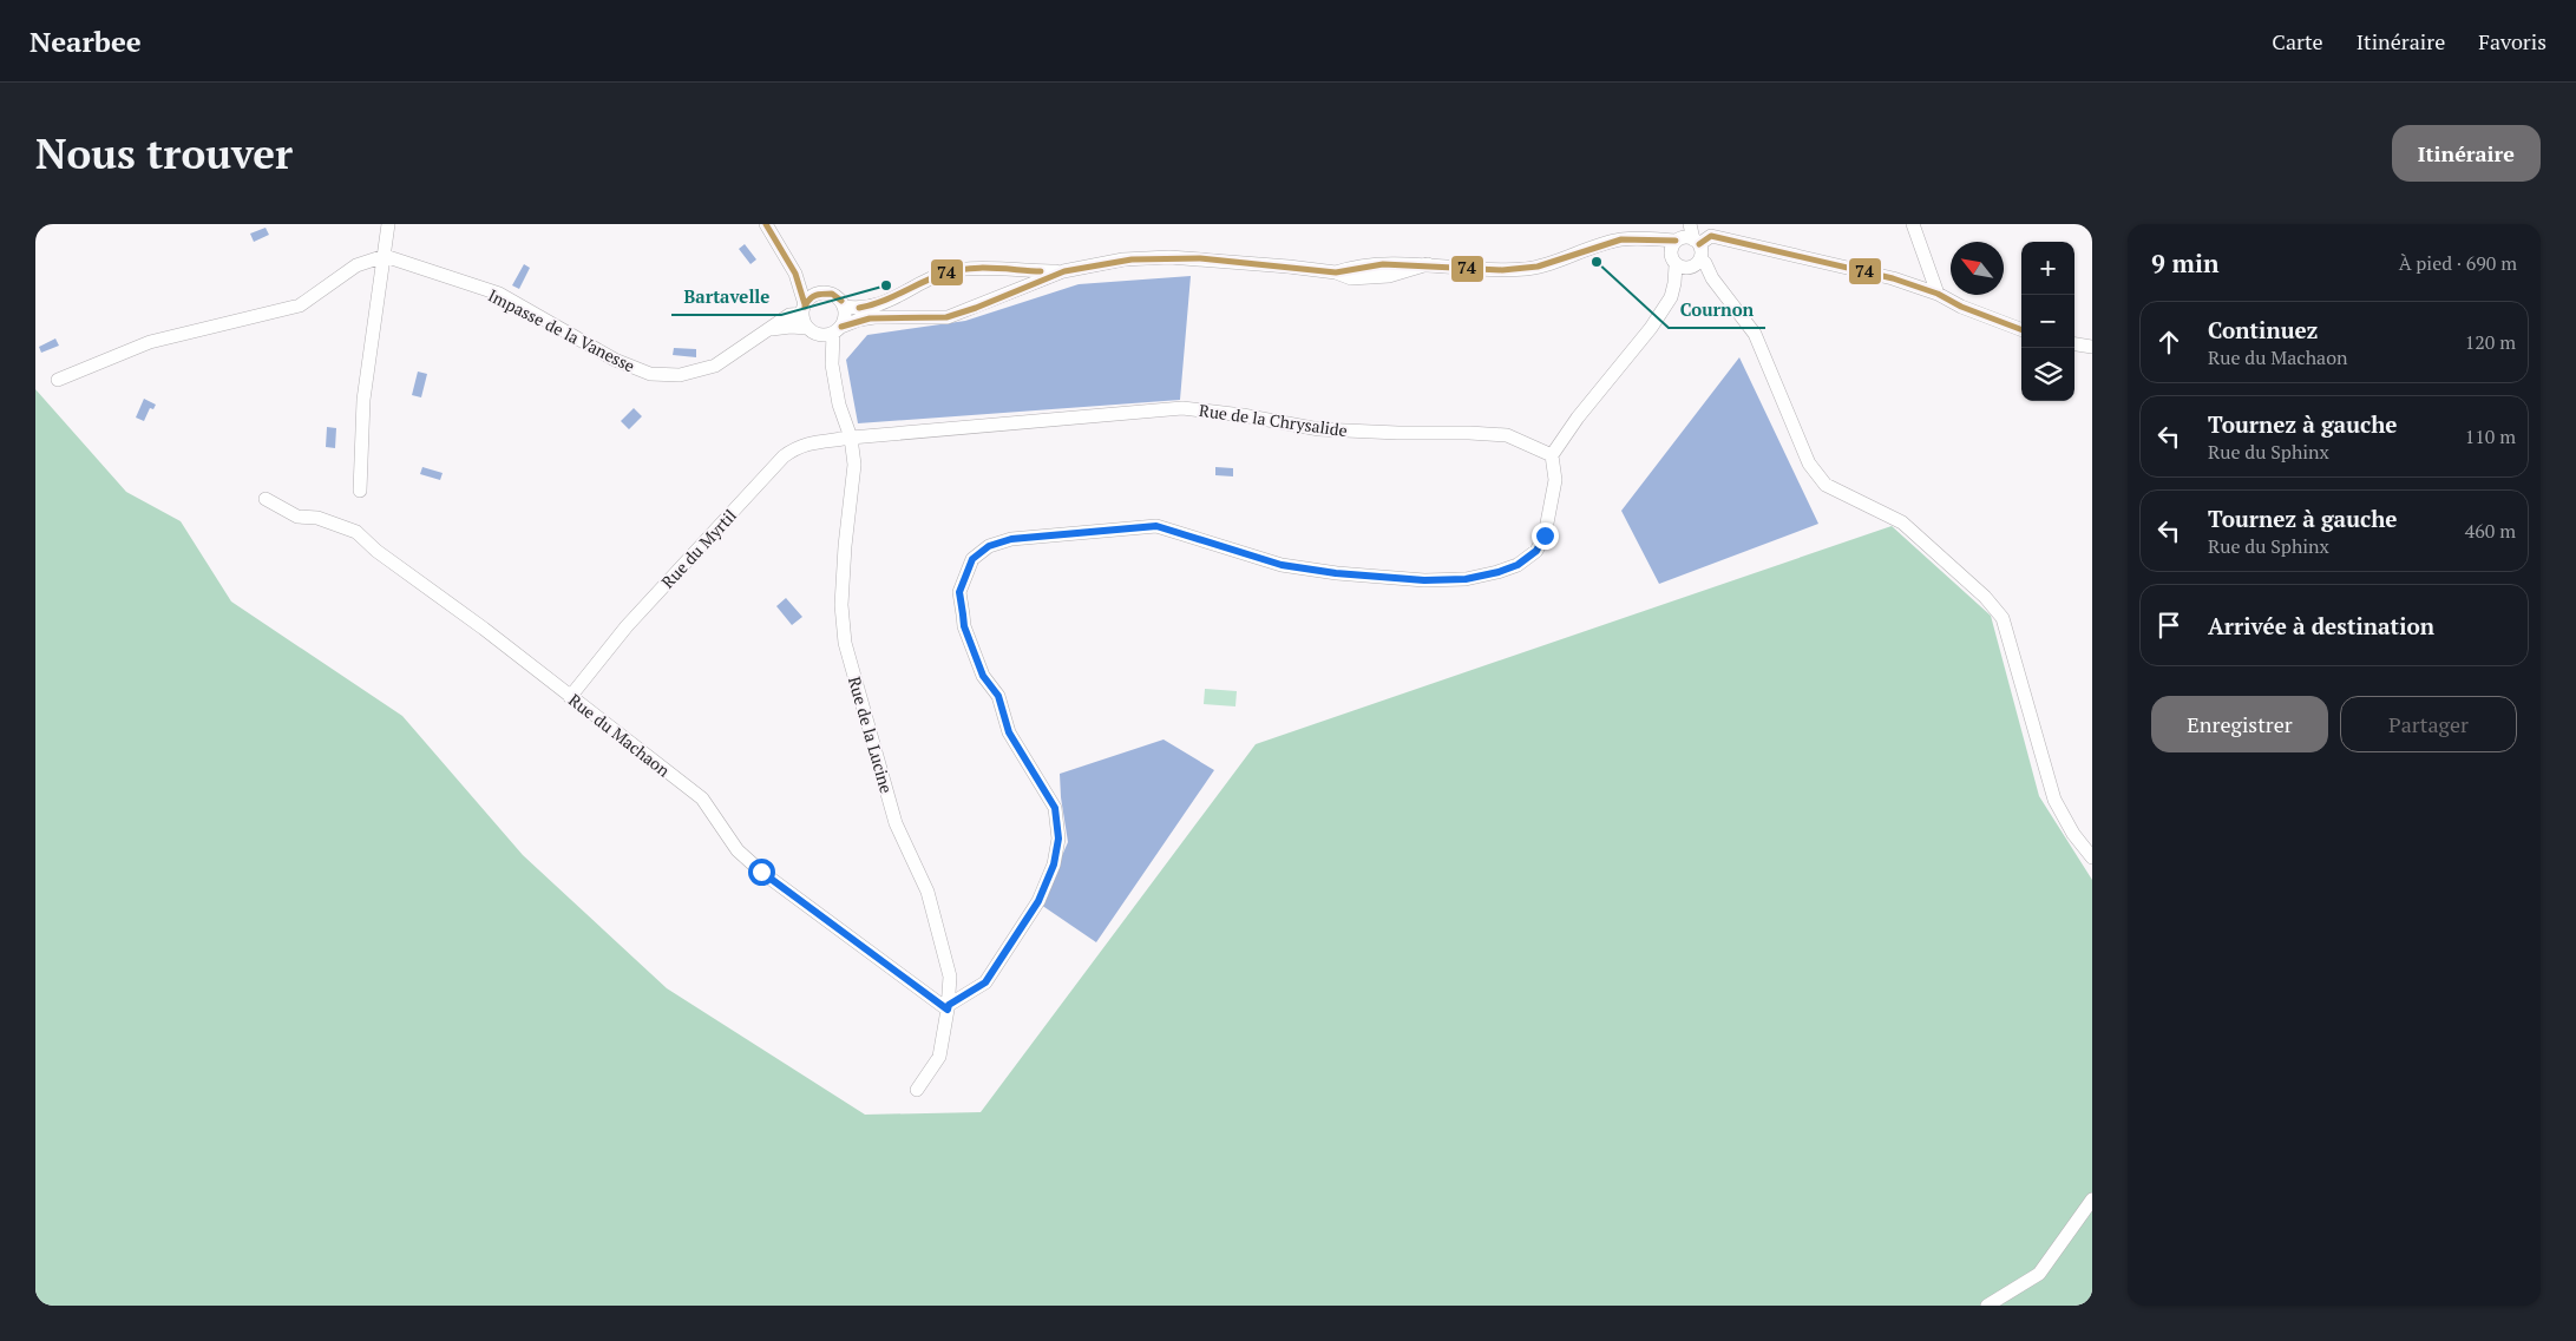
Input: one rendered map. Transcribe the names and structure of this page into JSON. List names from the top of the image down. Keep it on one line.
{"streets":{"street":["Impasse de la Vanesse","Rue de la Chrysalide","Rue du Myrtil","Rue du Machaon","Rue de la Lucine"]},"crossings":[["Impasse de la Vanesse","Rue de la Lucine"],["Rue de la Chrysalide","Rue du Myrtil"],["Rue de la Chrysalide","Rue de la Lucine"],["Rue du Myrtil","Rue du Machaon"],["Rue du Myrtil","Rue de la Lucine"],["Rue du Machaon","Rue de la Lucine"]],"places":["Cournon","Bartavelle"],"lines":["transit line 74"],"north":"top left","page":{"header":"Nearbee","nav":["Carte","Itinéraire","Favoris"],"buttons":["Itinéraire",["Enregistrer","Partager"]],"title":"Nous trouver","heading":["9 min","À pied · 690 m"],"map_buttons":["+","−"],"list":[["Continuez","Rue du Machaon","120 m"],["Tournez à gauche","Rue du Sphinx","110 m"],["Tournez à gauche","Rue du Sphinx","460 m"],"Arrivée à destination"]}}
